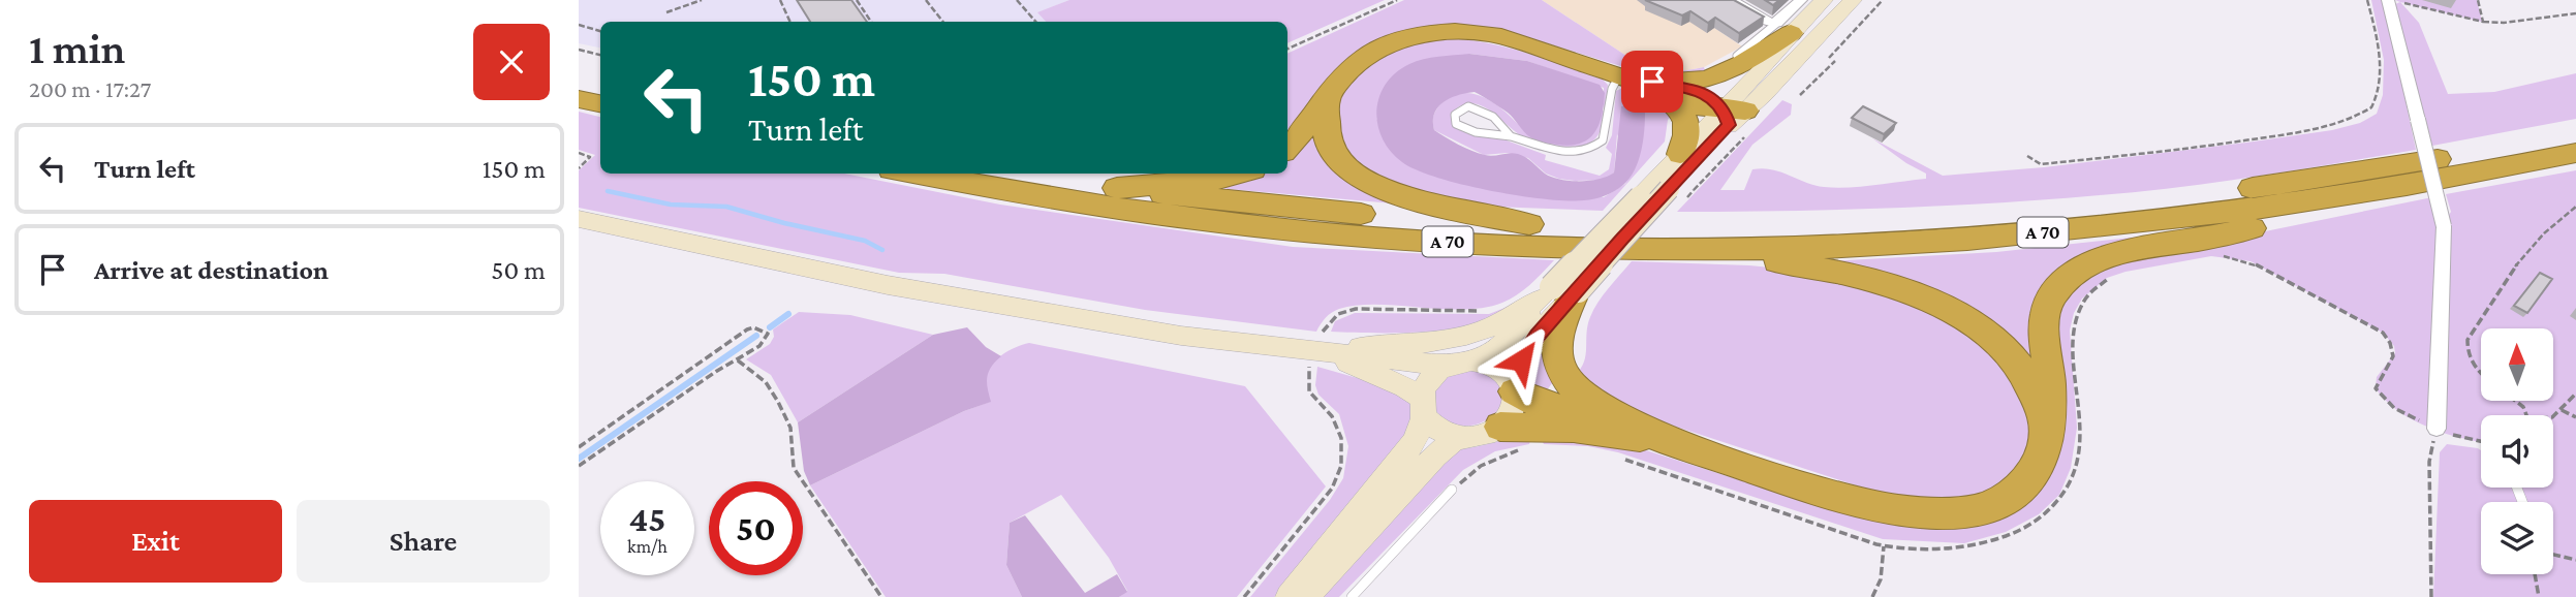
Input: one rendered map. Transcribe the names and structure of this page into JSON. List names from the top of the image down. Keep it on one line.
{"streets":{"highway":["A 70"]},"north":"top","page":{"heading":["1 min","200 m · 17:27"],"turn":["150 m","Turn left"],"list":[{"name":"Turn left","value":"150 m"},{"name":"Arrive at destination","value":"50 m"}],"speed":"45 km/h","limit":"50","buttons":["Exit","Share"]}}
